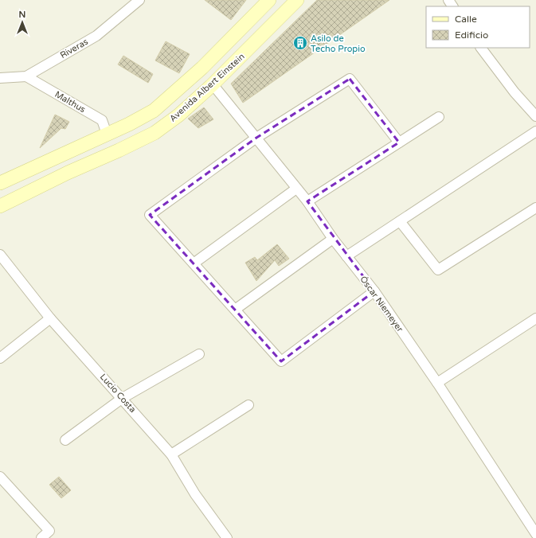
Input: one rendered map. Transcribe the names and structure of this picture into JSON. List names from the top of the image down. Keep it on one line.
{"streets":{"street":["Riveras","Avenida Albert Einstein","Malthus","Óscar Niemeyer","Lucio Costa"]},"crossings":[["Riveras","Malthus"],["Avenida Albert Einstein","Malthus"],["Avenida Albert Einstein","Óscar Niemeyer"]],"places":{"building":["Asilo de Techo Propio"]},"legend":["Calle","Edificio"],"north":"top"}
